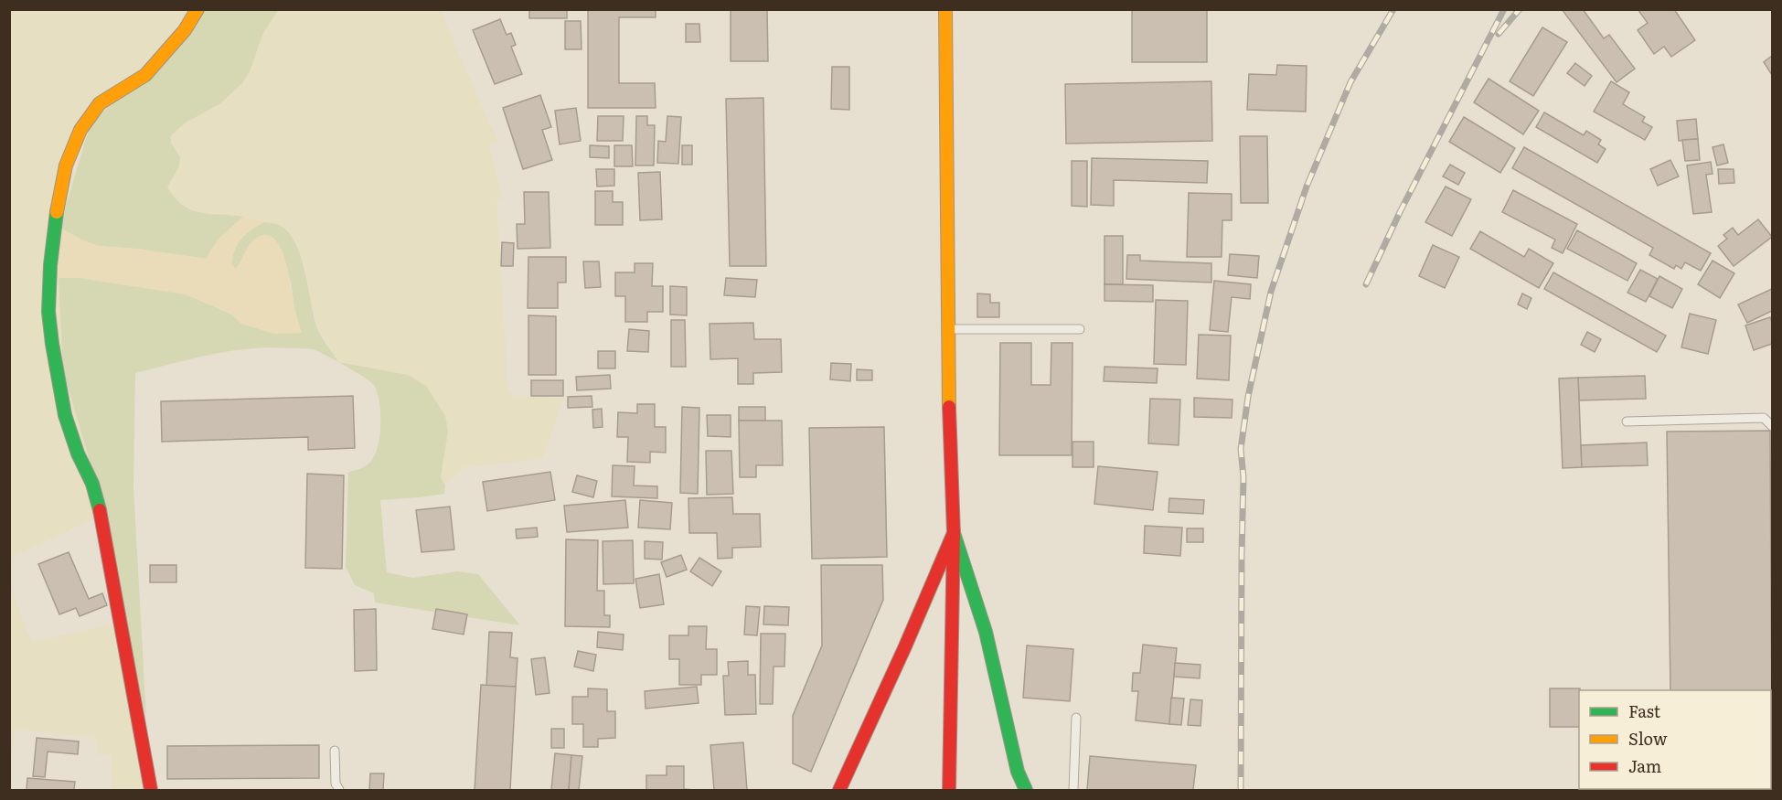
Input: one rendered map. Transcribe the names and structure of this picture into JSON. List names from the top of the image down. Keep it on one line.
{"legend":["Fast","Slow","Jam"]}
